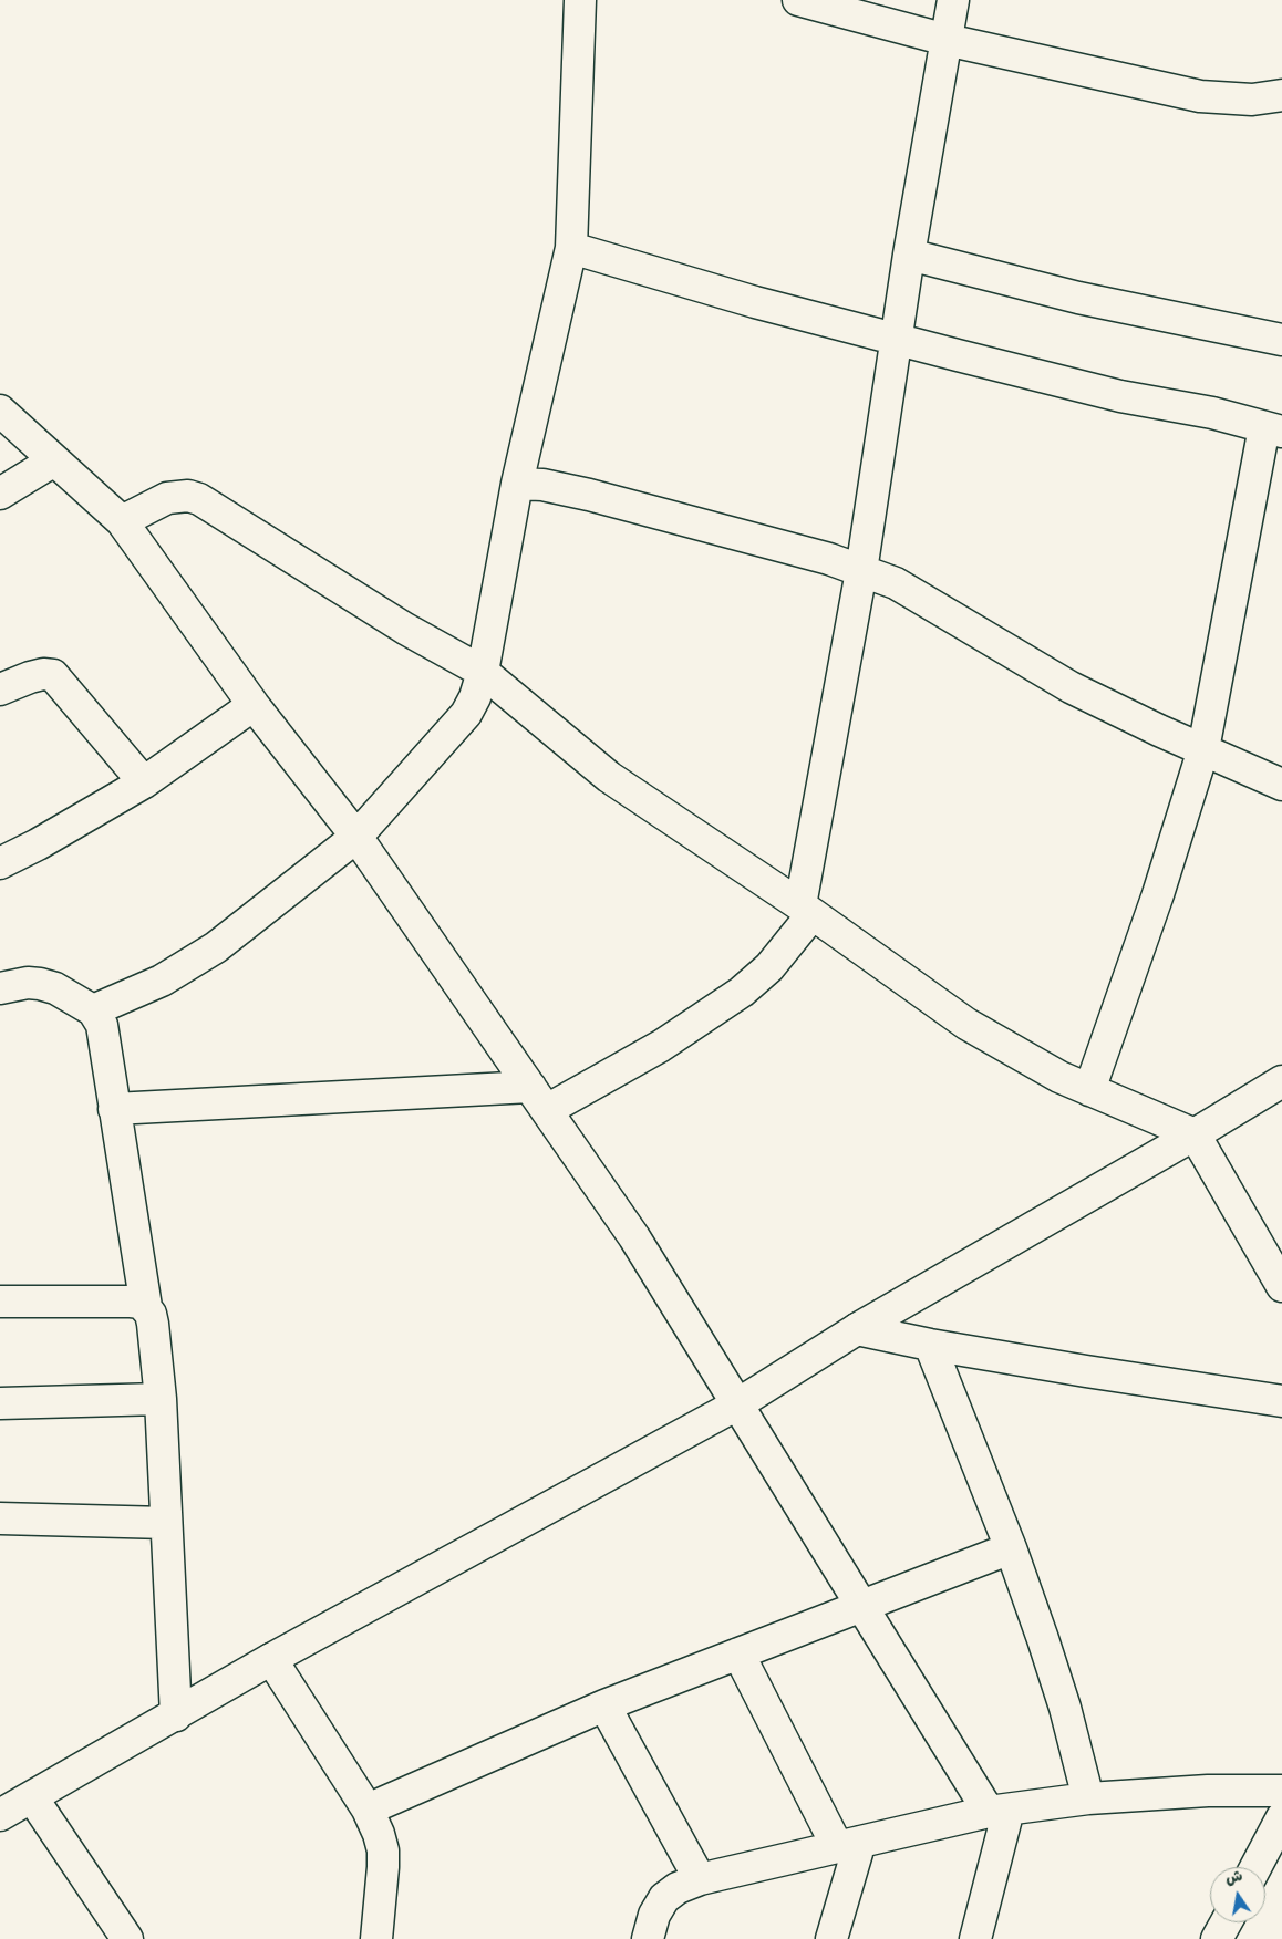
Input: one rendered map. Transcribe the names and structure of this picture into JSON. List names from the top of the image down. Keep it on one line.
{"north":"top"}
